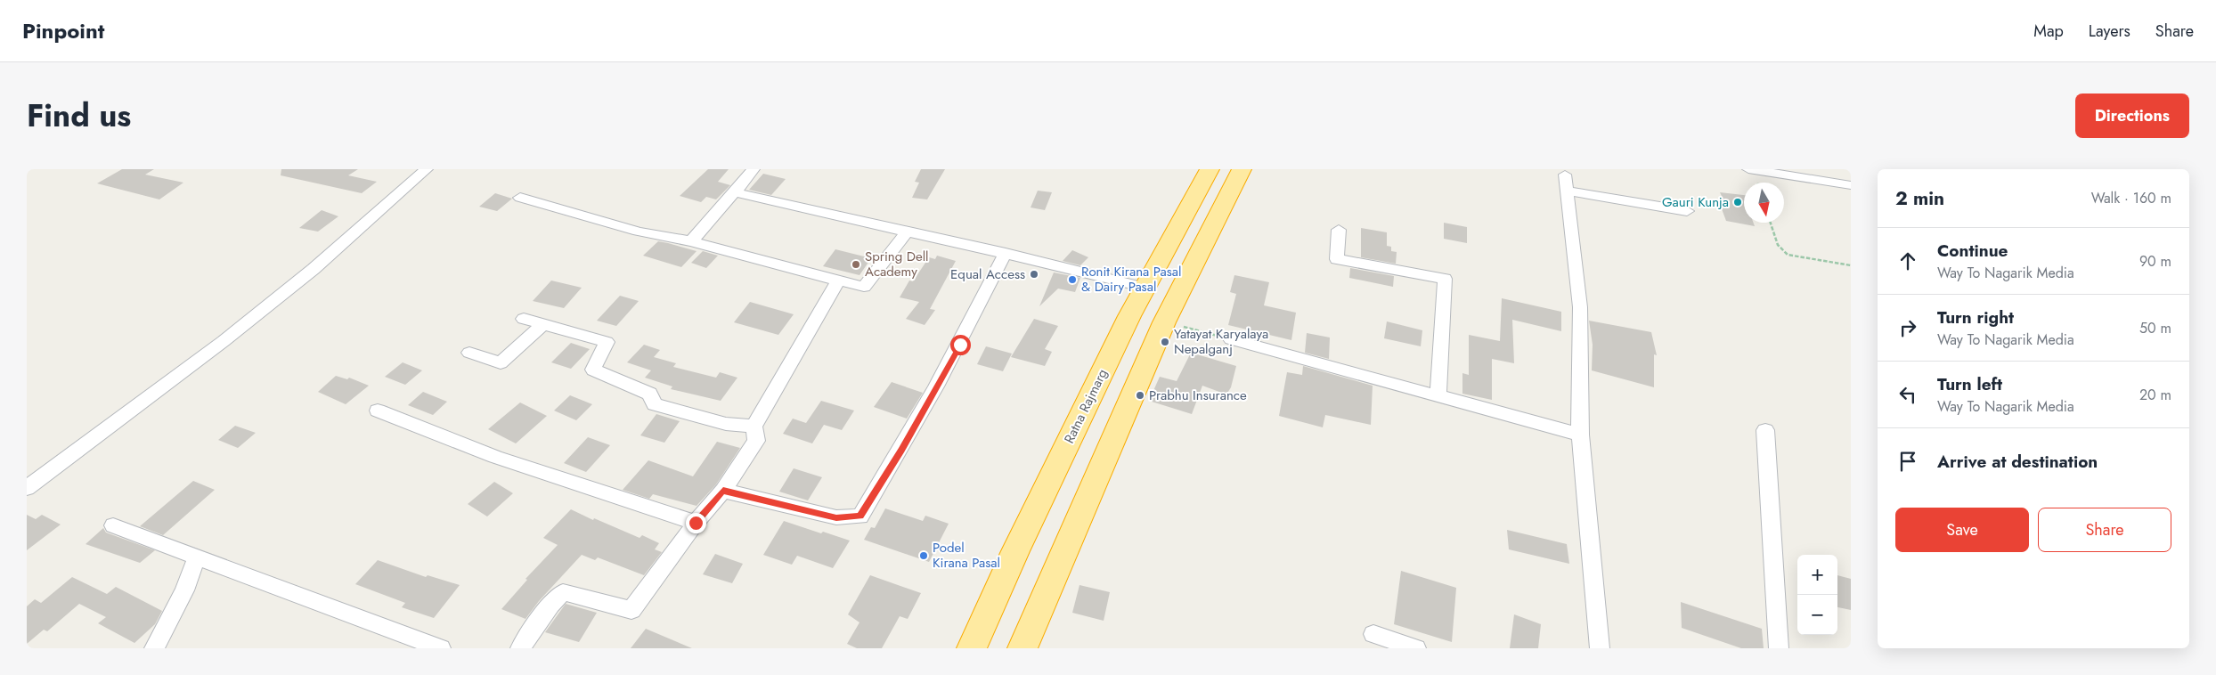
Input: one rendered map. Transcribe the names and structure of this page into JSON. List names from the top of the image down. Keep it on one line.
{"streets":{"highway":["Ratna Rajmarg"]},"places":["Gauri Kunja","Spring Dell Academy","Equal Access","Ronit Kirana Pasal & Dairy Pasal","Yatayat Karyalaya Nepalganj","Prabhu Insurance","Podel Kirana Pasal"],"north":"bottom","page":{"header":"Pinpoint","nav":["Map","Layers","Share"],"title":"Find us","buttons":["Directions",["Save","Share"]],"heading":["2 min","Walk · 160 m"],"list":[["Continue","Way To Nagarik Media","90 m"],["Turn right","Way To Nagarik Media","50 m"],["Turn left","Way To Nagarik Media","20 m"],"Arrive at destination"],"map_buttons":["+","−"]}}
